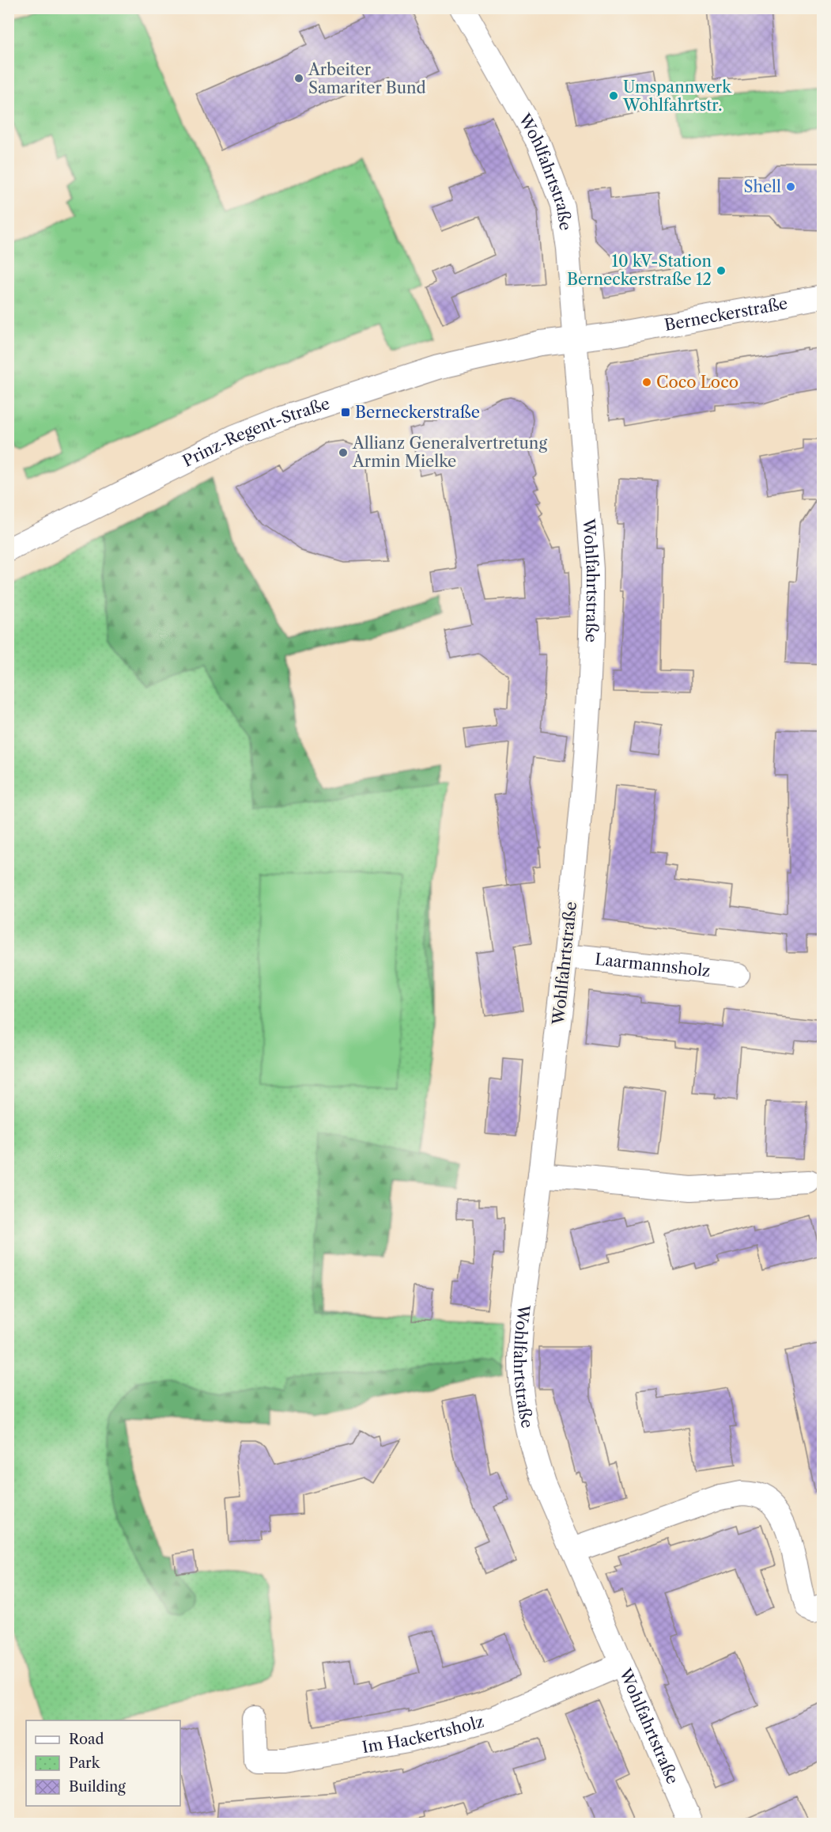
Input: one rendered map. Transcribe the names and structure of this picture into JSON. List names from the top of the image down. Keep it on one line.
{"streets":{"street":["Wohlfahrtstraße","Berneckerstraße","Prinz-Regent-Straße","Laarmannsholz","Im Hackertsholz"]},"crossings":[["Wohlfahrtstraße","Berneckerstraße"],["Wohlfahrtstraße","Prinz-Regent-Straße"],["Wohlfahrtstraße","Laarmannsholz"],["Wohlfahrtstraße","Im Hackertsholz"],["Berneckerstraße","Prinz-Regent-Straße"]],"places":{"other":["Arbeiter Samariter Bund","Umspannwerk Wohlfahrtstr.","Shell","10 kV-Station Berneckerstraße 12","Coco Loco","Allianz Generalvertretung Armin Mielke"],"transit":["Berneckerstraße"]},"legend":["Road","Park","Building"]}
